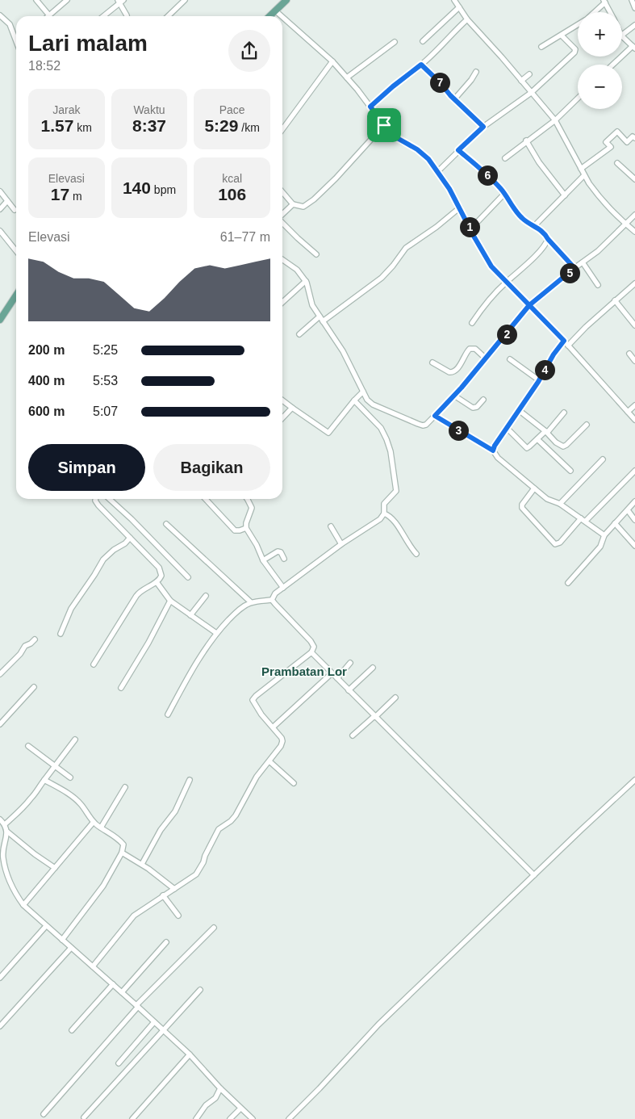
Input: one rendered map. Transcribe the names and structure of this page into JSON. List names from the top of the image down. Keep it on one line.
{"districts":["Prambatan Lor"],"page":{"map_buttons":["+","−"],"heading":["Lari malam","18:52"],"pins":["7","6","1","5","2","4","3"],"stats":[["Jarak","1.57 km"],["Waktu","8:37"],["Pace","5:29 /km"],["Elevasi","17 m"],["140 bpm"],["kcal","106"]],"chart":["Elevasi","61–77 m"],"list":[{"name":"200 m","note":"5:25"},{"name":"400 m","note":"5:53"},{"name":"600 m","note":"5:07"}],"buttons":["Simpan","Bagikan"]}}
